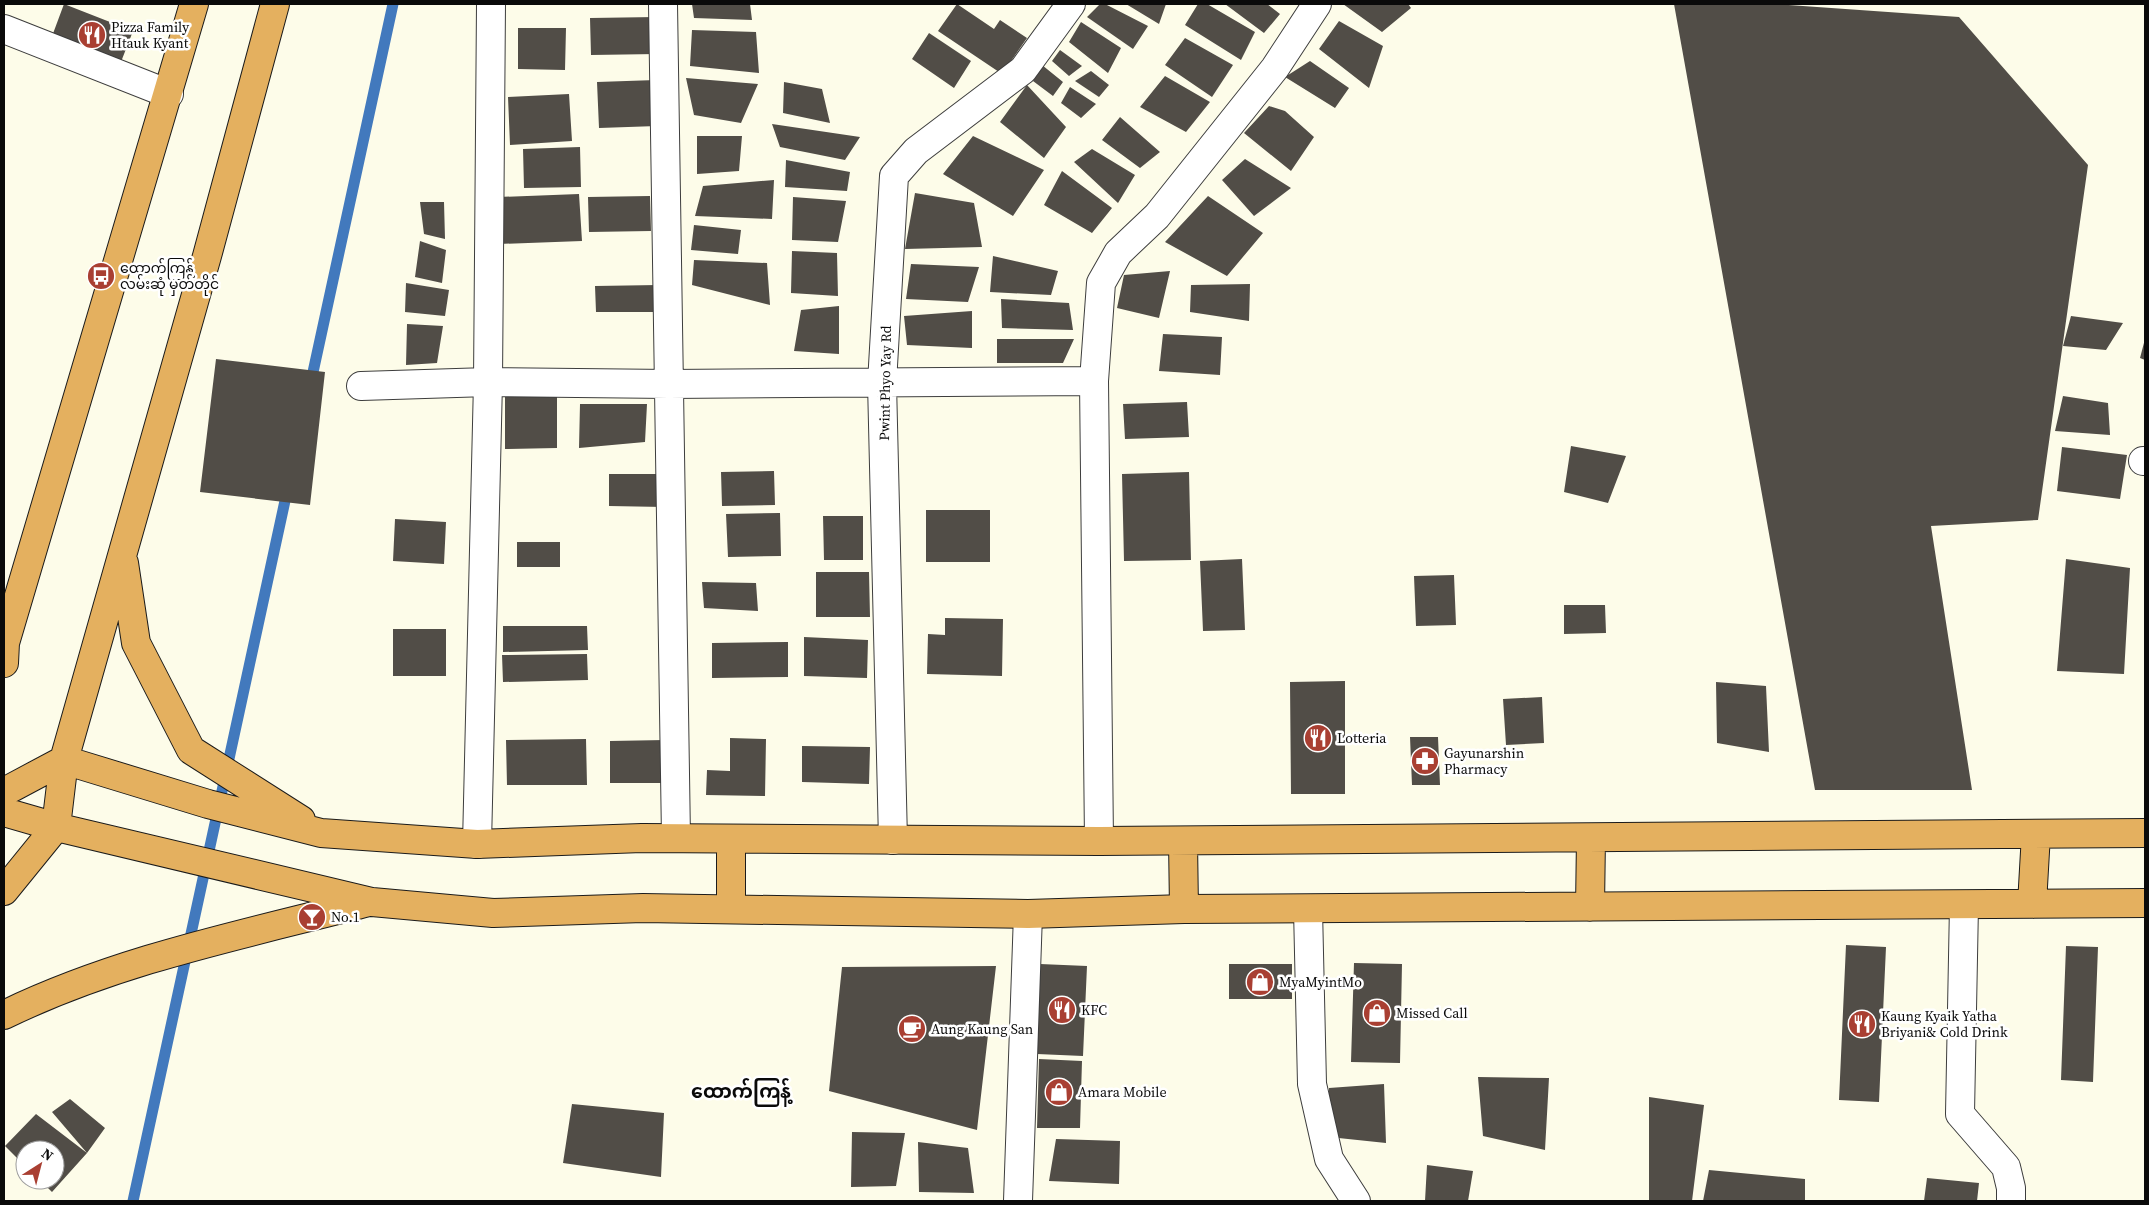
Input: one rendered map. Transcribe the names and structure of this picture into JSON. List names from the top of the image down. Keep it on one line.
{"streets":{"street":["Pwint Phyo Yay Rd"]},"districts":["ထောက်ကြန့်"],"places":{"restaurant":["Pizza Family Htauk Kyant","Lotteria","KFC","Kaung Kyaik Yatha Briyani& Cold Drink"],"bus stop":["ထောက်ကြန့် လမ်းဆုံ မှတ်တိုင်"],"pharmacy":["Gayunarshin Pharmacy"],"bar":["No.1"],"shop":["MyaMyintMo","Missed Call","Amara Mobile"],"cafe":["Aung Kaung San"]},"north":"top right"}
